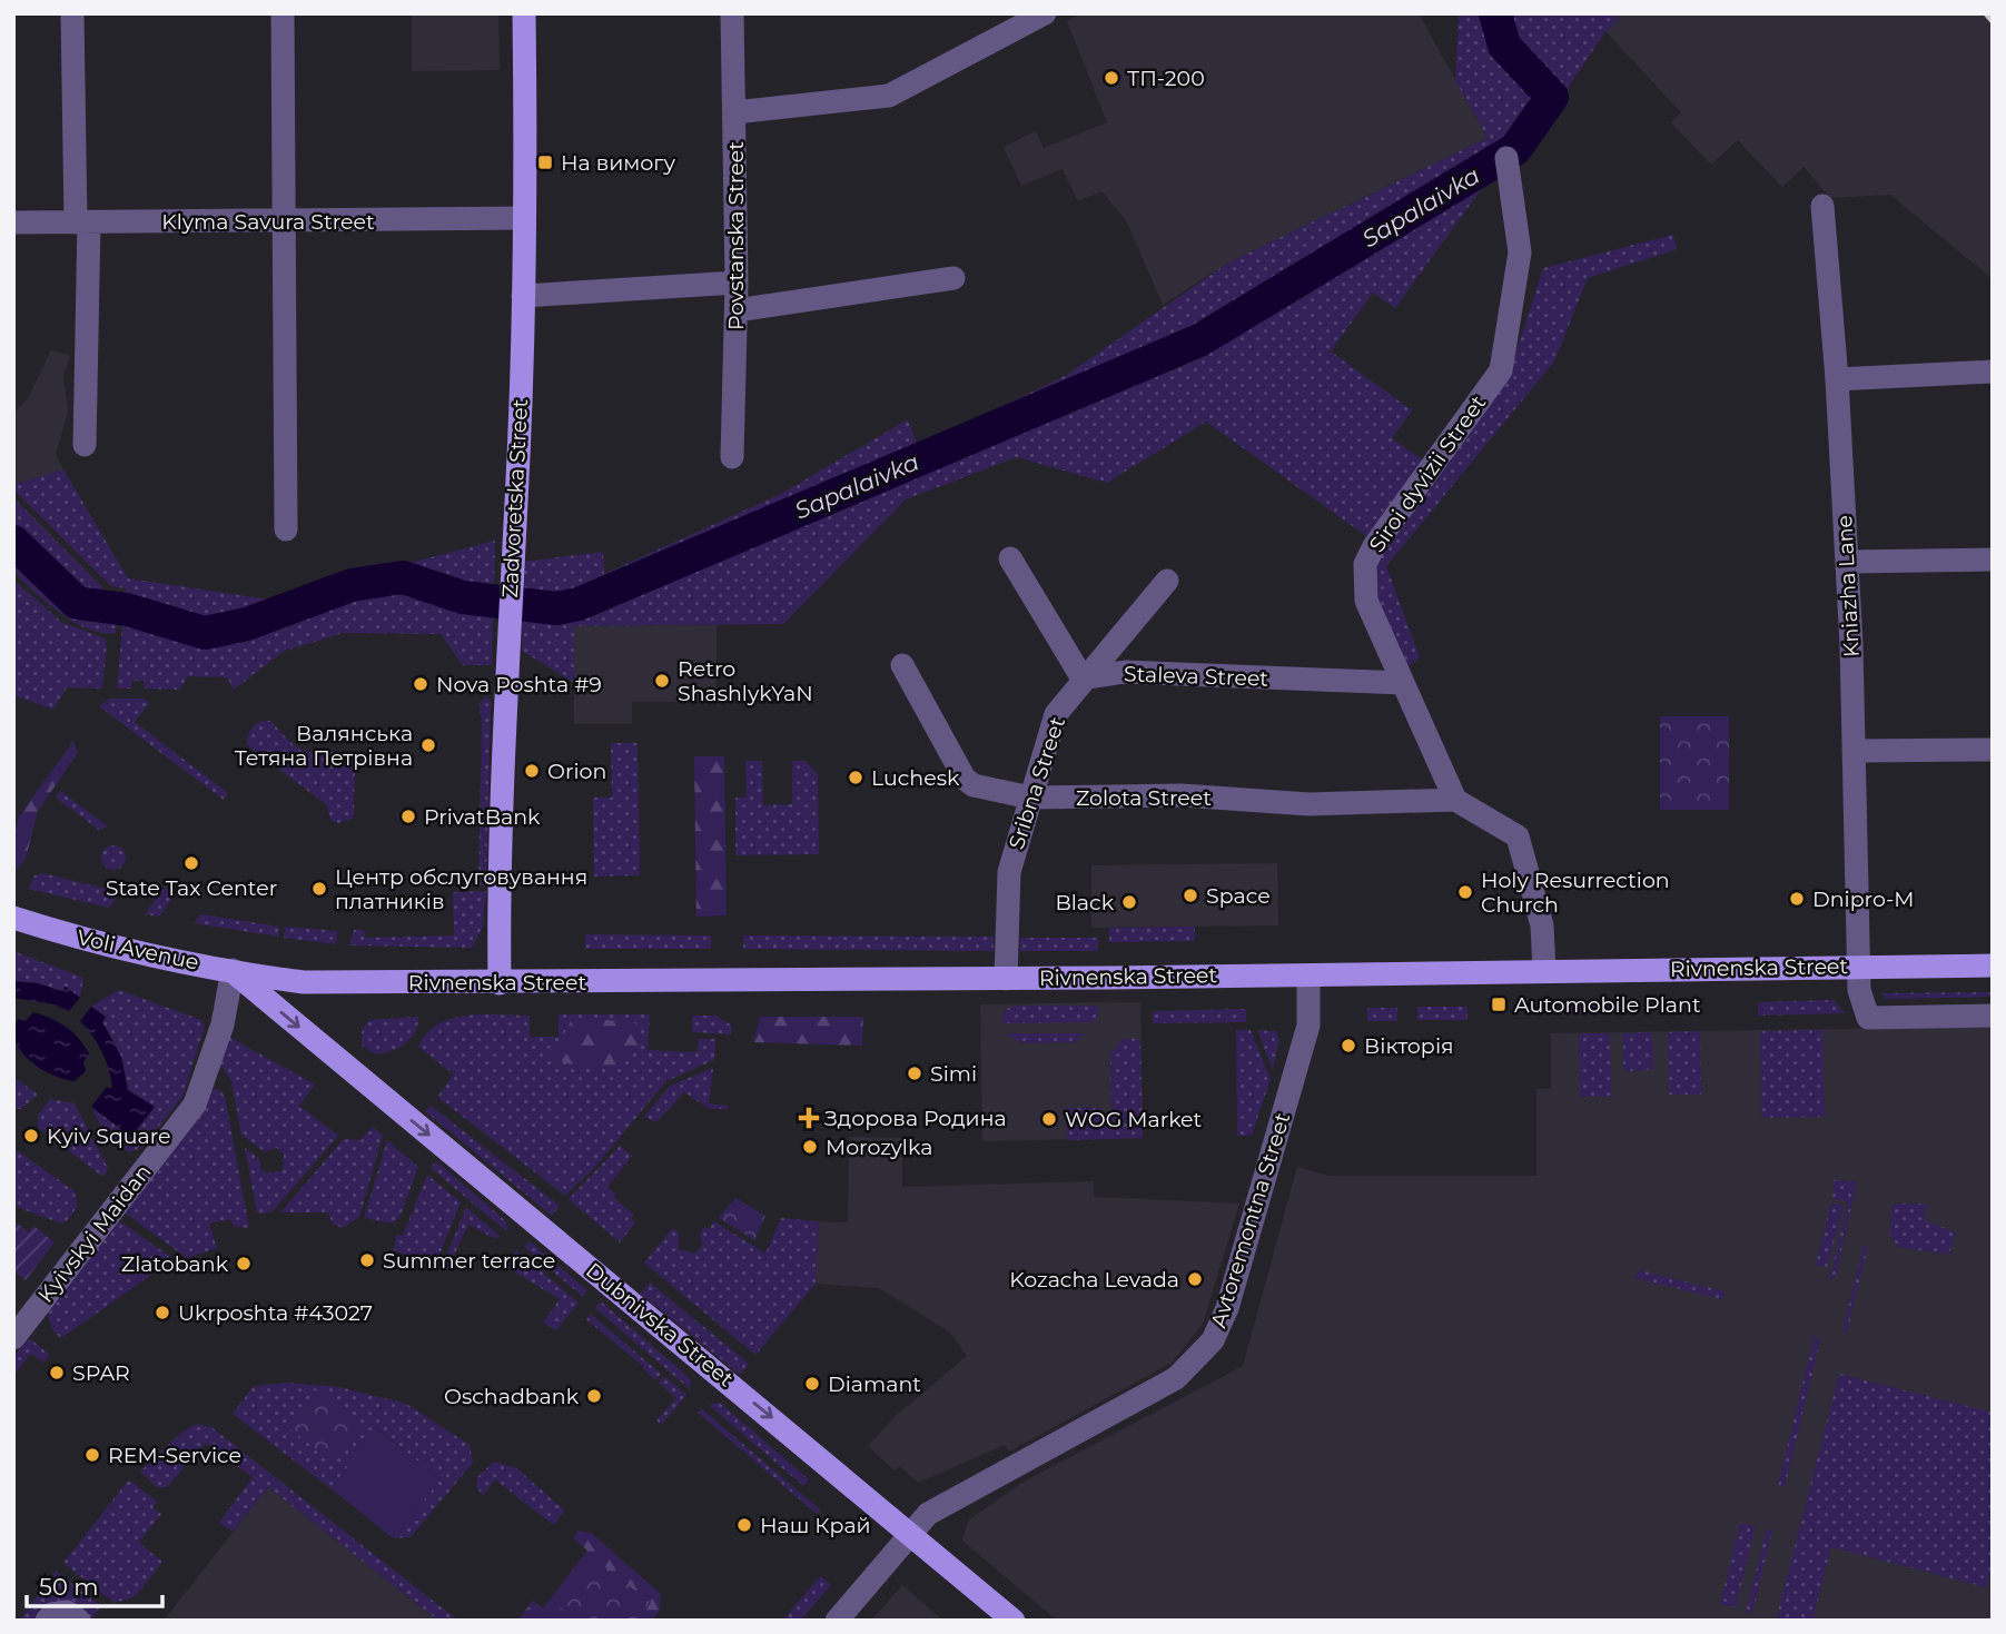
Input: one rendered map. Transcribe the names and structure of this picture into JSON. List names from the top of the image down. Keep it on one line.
{"streets":{"main road":["Zadvoretska Street","Voli Avenue","Rivnenska Street","Dubnivska Street"],"street":["Klyma Savura Street","Povstanska Street","Siroi dyvizii Street","Kniazha Lane","Staleva Street","Sribna Street","Zolota Street","Avtoremontna Street","Kyivskyi Maidan"]},"crossings":[["Klyma Savura Street","Zadvoretska Street"],["Siroi dyvizii Street","Staleva Street"],["Siroi dyvizii Street","Zolota Street"],["Zadvoretska Street","Rivnenska Street"],["Kniazha Lane","Rivnenska Street"],["Staleva Street","Sribna Street"],["Sribna Street","Zolota Street"],["Sribna Street","Rivnenska Street"],["Voli Avenue","Rivnenska Street"],["Voli Avenue","Kyivskyi Maidan"],["Voli Avenue","Dubnivska Street"],["Rivnenska Street","Avtoremontna Street"],["Avtoremontna Street","Dubnivska Street"],["Kyivskyi Maidan","Dubnivska Street"]],"one_way":["Dubnivska Street"],"water":["Sapalaivka"],"places":{"other":["ТП-200","Retro ShashlykYaN","Nova Poshta #9","Валянська Тетяна Петрівна","Orion","Luchesk","PrivatBank","State Tax Center","Центр обслуговування платників","Holy Resurrection Church","Space","Dnipro-M","Black","Вікторія","Simi","WOG Market","Kyiv Square","Morozylka","Summer terrace","Zlatobank","Kozacha Levada","Ukrposhta #43027","SPAR","Diamant","Oschadbank","REM-Service","Наш Край"],"transit":["На вимогу","Automobile Plant"],"health":["Здорова Родина"]},"scale_bar":"50 m"}
